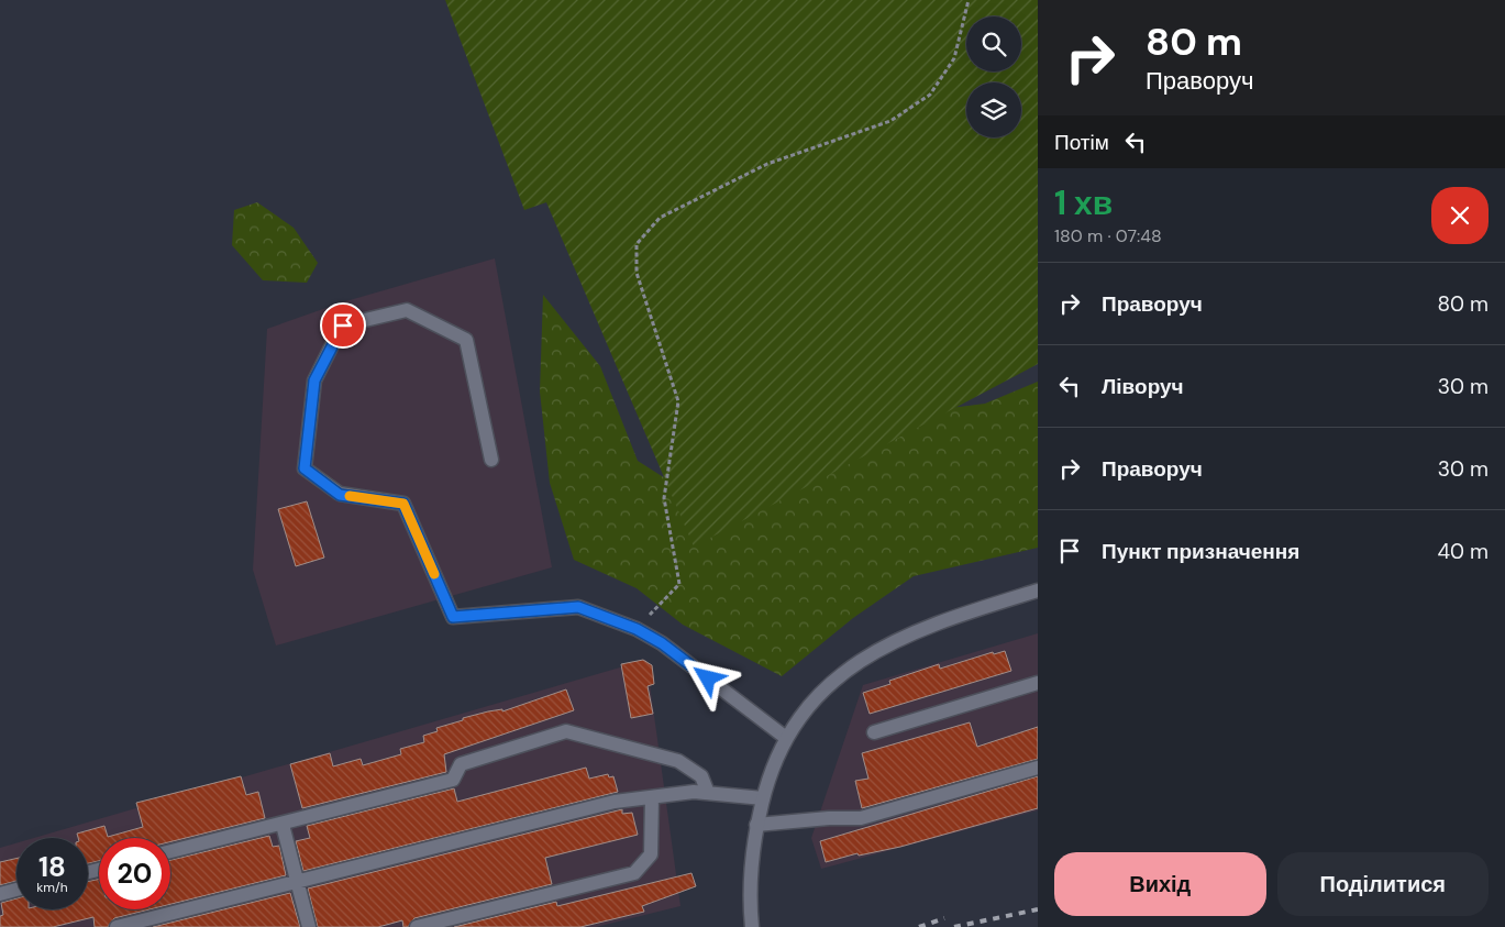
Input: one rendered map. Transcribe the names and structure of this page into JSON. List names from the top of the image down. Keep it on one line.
{"page":{"turn":["80 m","Праворуч"],"then":"Потім","heading":["1 хв","180 m · 07:48"],"list":[{"name":"Праворуч","value":"80 m"},{"name":"Ліворуч","value":"30 m"},{"name":"Праворуч","value":"30 m"},{"name":"Пункт призначення","value":"40 m"}],"speed":"18 km/h","limit":"20","buttons":["Вихід","Поділитися"]}}
